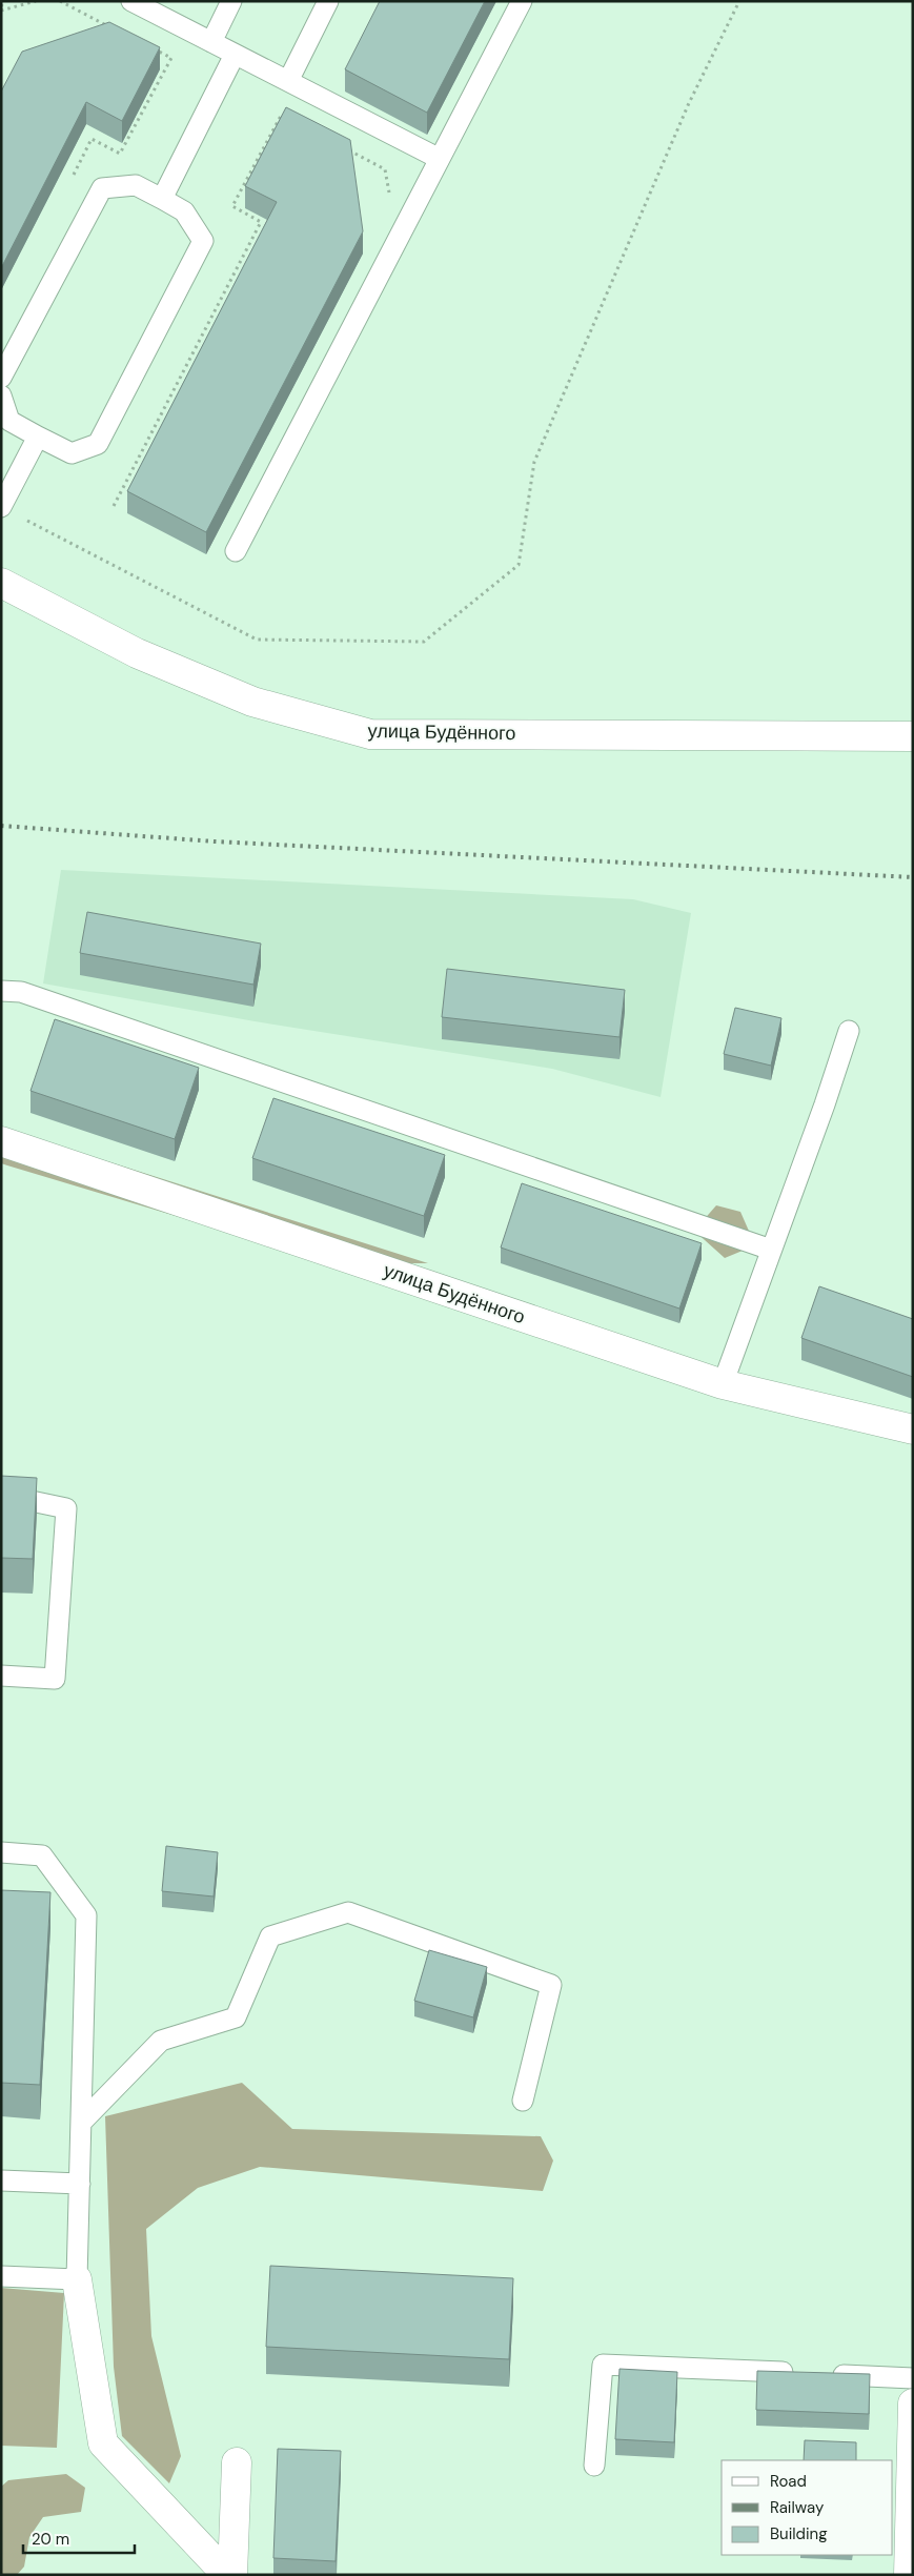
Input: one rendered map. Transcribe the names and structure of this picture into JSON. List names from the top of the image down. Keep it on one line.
{"streets":{"street":["улица Будённого"]},"legend":["Road","Railway","Building"],"scale_bar":"20 m"}
